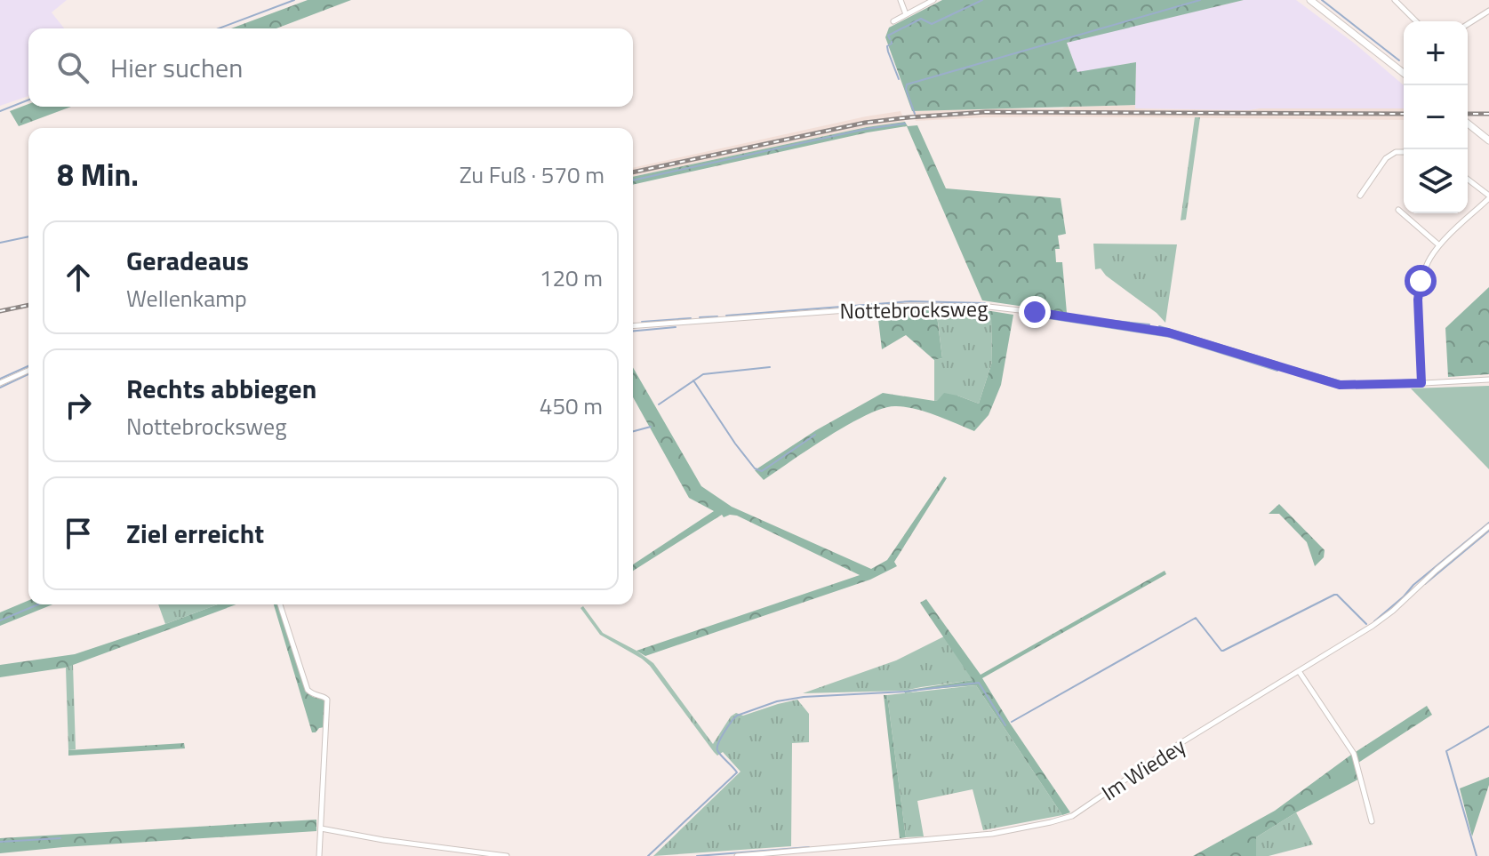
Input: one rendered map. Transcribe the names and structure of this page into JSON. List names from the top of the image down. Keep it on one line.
{"streets":{"street":["Nottebrocksweg","Im Wiedey"]},"page":{"map_buttons":["+","−"],"search":"Hier suchen","heading":["8 Min.","Zu Fuß · 570 m"],"list":[["Geradeaus","Wellenkamp","120 m"],["Rechts abbiegen","Nottebrocksweg","450 m"],"Ziel erreicht"]}}
